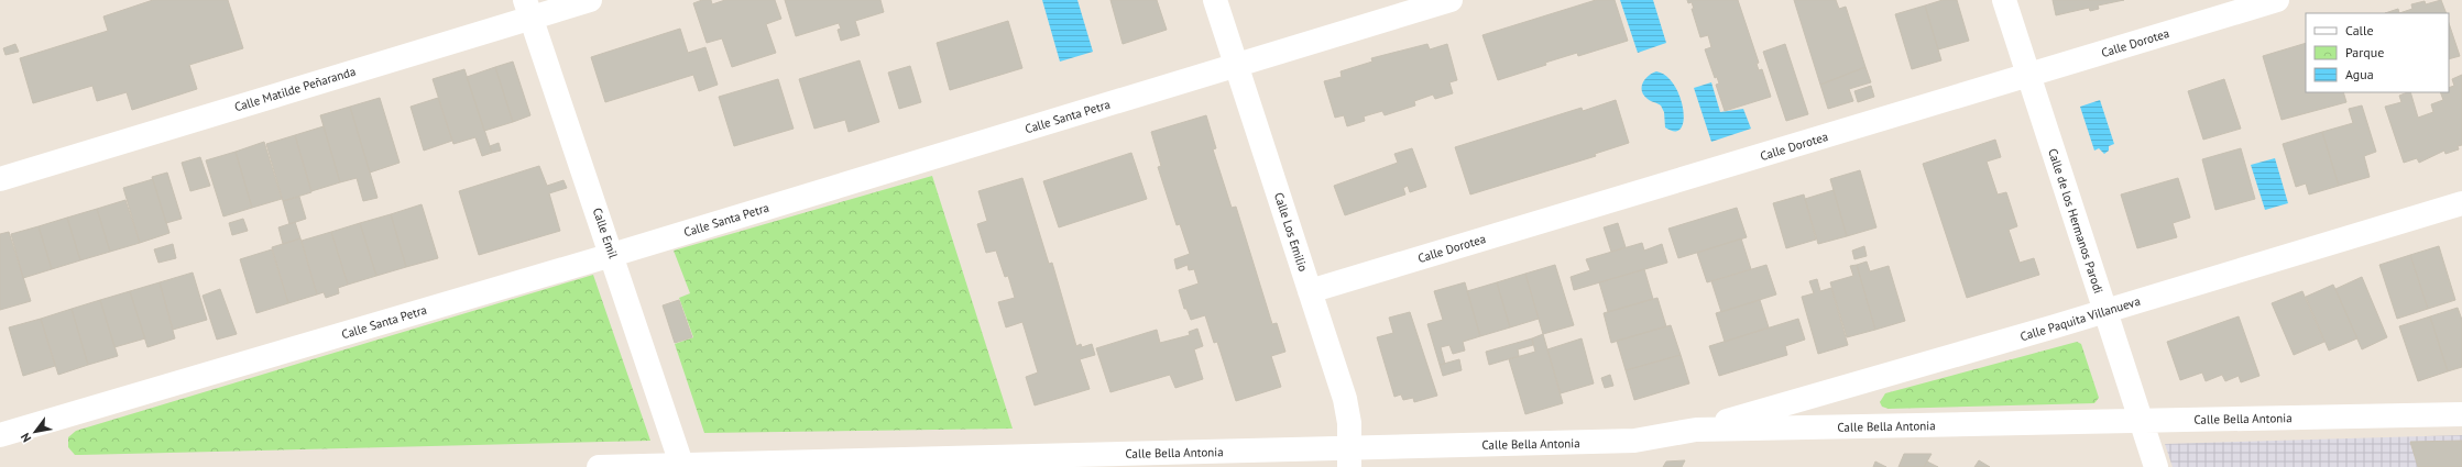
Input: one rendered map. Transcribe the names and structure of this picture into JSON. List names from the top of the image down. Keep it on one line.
{"streets":{"street":["Calle Dorotea","Calle Matilde Peñaranda","Calle Santa Petra","Calle de los Hermanos Parodi","Calle Los Emilio","Calle Emil","Calle Paquita Villanueva","Calle Bella Antonia"]},"crossings":[["Calle Dorotea","Calle de los Hermanos Parodi"],["Calle Dorotea","Calle Los Emilio"],["Calle Matilde Peñaranda","Calle Emil"],["Calle Santa Petra","Calle Los Emilio"],["Calle Santa Petra","Calle Emil"],["Calle de los Hermanos Parodi","Calle Paquita Villanueva"],["Calle de los Hermanos Parodi","Calle Bella Antonia"],["Calle Los Emilio","Calle Bella Antonia"],["Calle Emil","Calle Bella Antonia"],["Calle Paquita Villanueva","Calle Bella Antonia"]],"legend":["Calle","Parque","Agua"],"north":"bottom left"}
